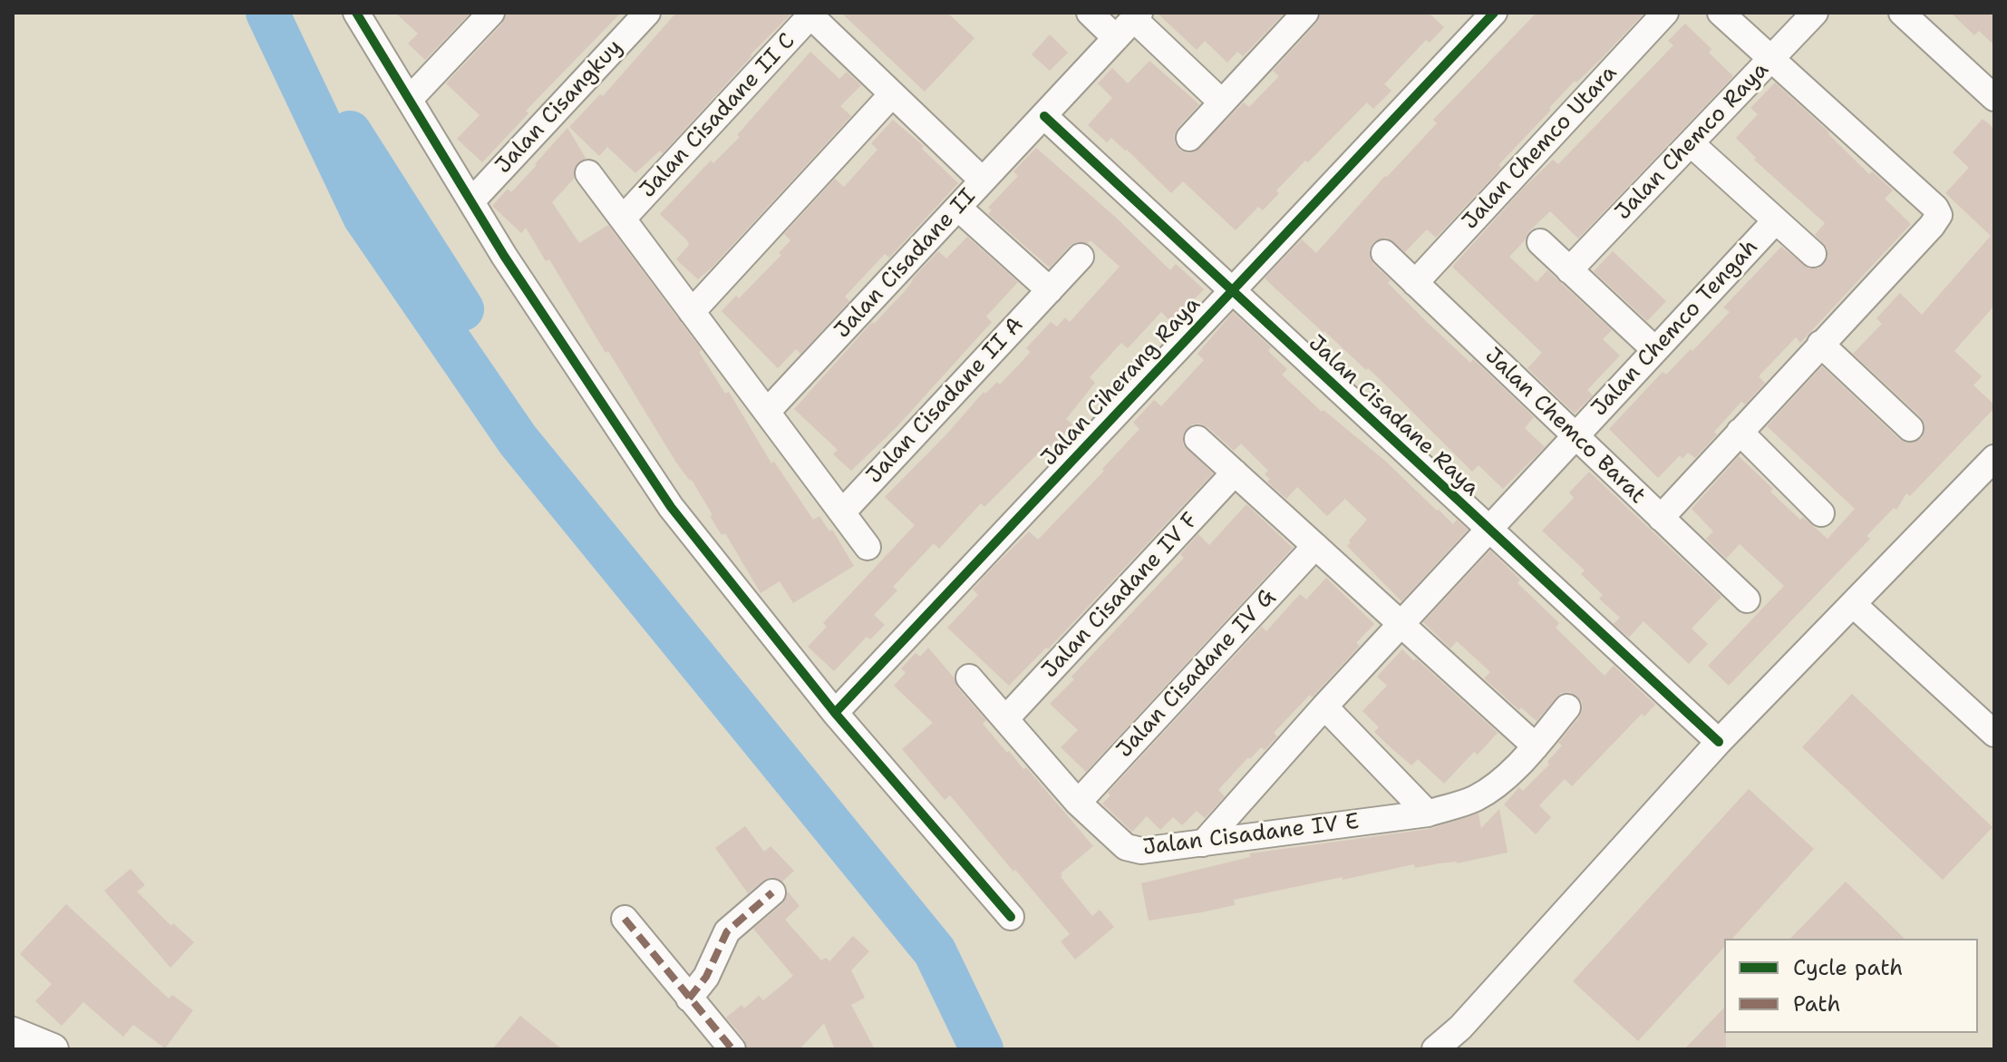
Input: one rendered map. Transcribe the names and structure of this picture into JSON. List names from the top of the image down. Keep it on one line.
{"streets":{"street":["Jalan Cisangkuy","Jalan Cisadane II C","Jalan Chemco Raya","Jalan Chemco Utara","Jalan Cisadane II","Jalan Chemco Tengah","Jalan Ciherang Raya","Jalan Cisadane II A","Jalan Cisadane Raya","Jalan Chemco Barat","Jalan Cisadane IV F","Jalan Cisadane IV G","Jalan Cisadane IV E"]},"crossings":[["Jalan Chemco Raya","Jalan Chemco Tengah"],["Jalan Chemco Utara","Jalan Chemco Barat"],["Jalan Cisadane II","Jalan Cisadane Raya"],["Jalan Chemco Tengah","Jalan Cisadane Raya"],["Jalan Chemco Tengah","Jalan Chemco Barat"],["Jalan Chemco Tengah","Jalan Cisadane IV E"],["Jalan Ciherang Raya","Jalan Cisadane Raya"],["Jalan Cisadane IV F","Jalan Cisadane IV E"],["Jalan Cisadane IV G","Jalan Cisadane IV E"]],"legend":["Cycle path","Path"]}
